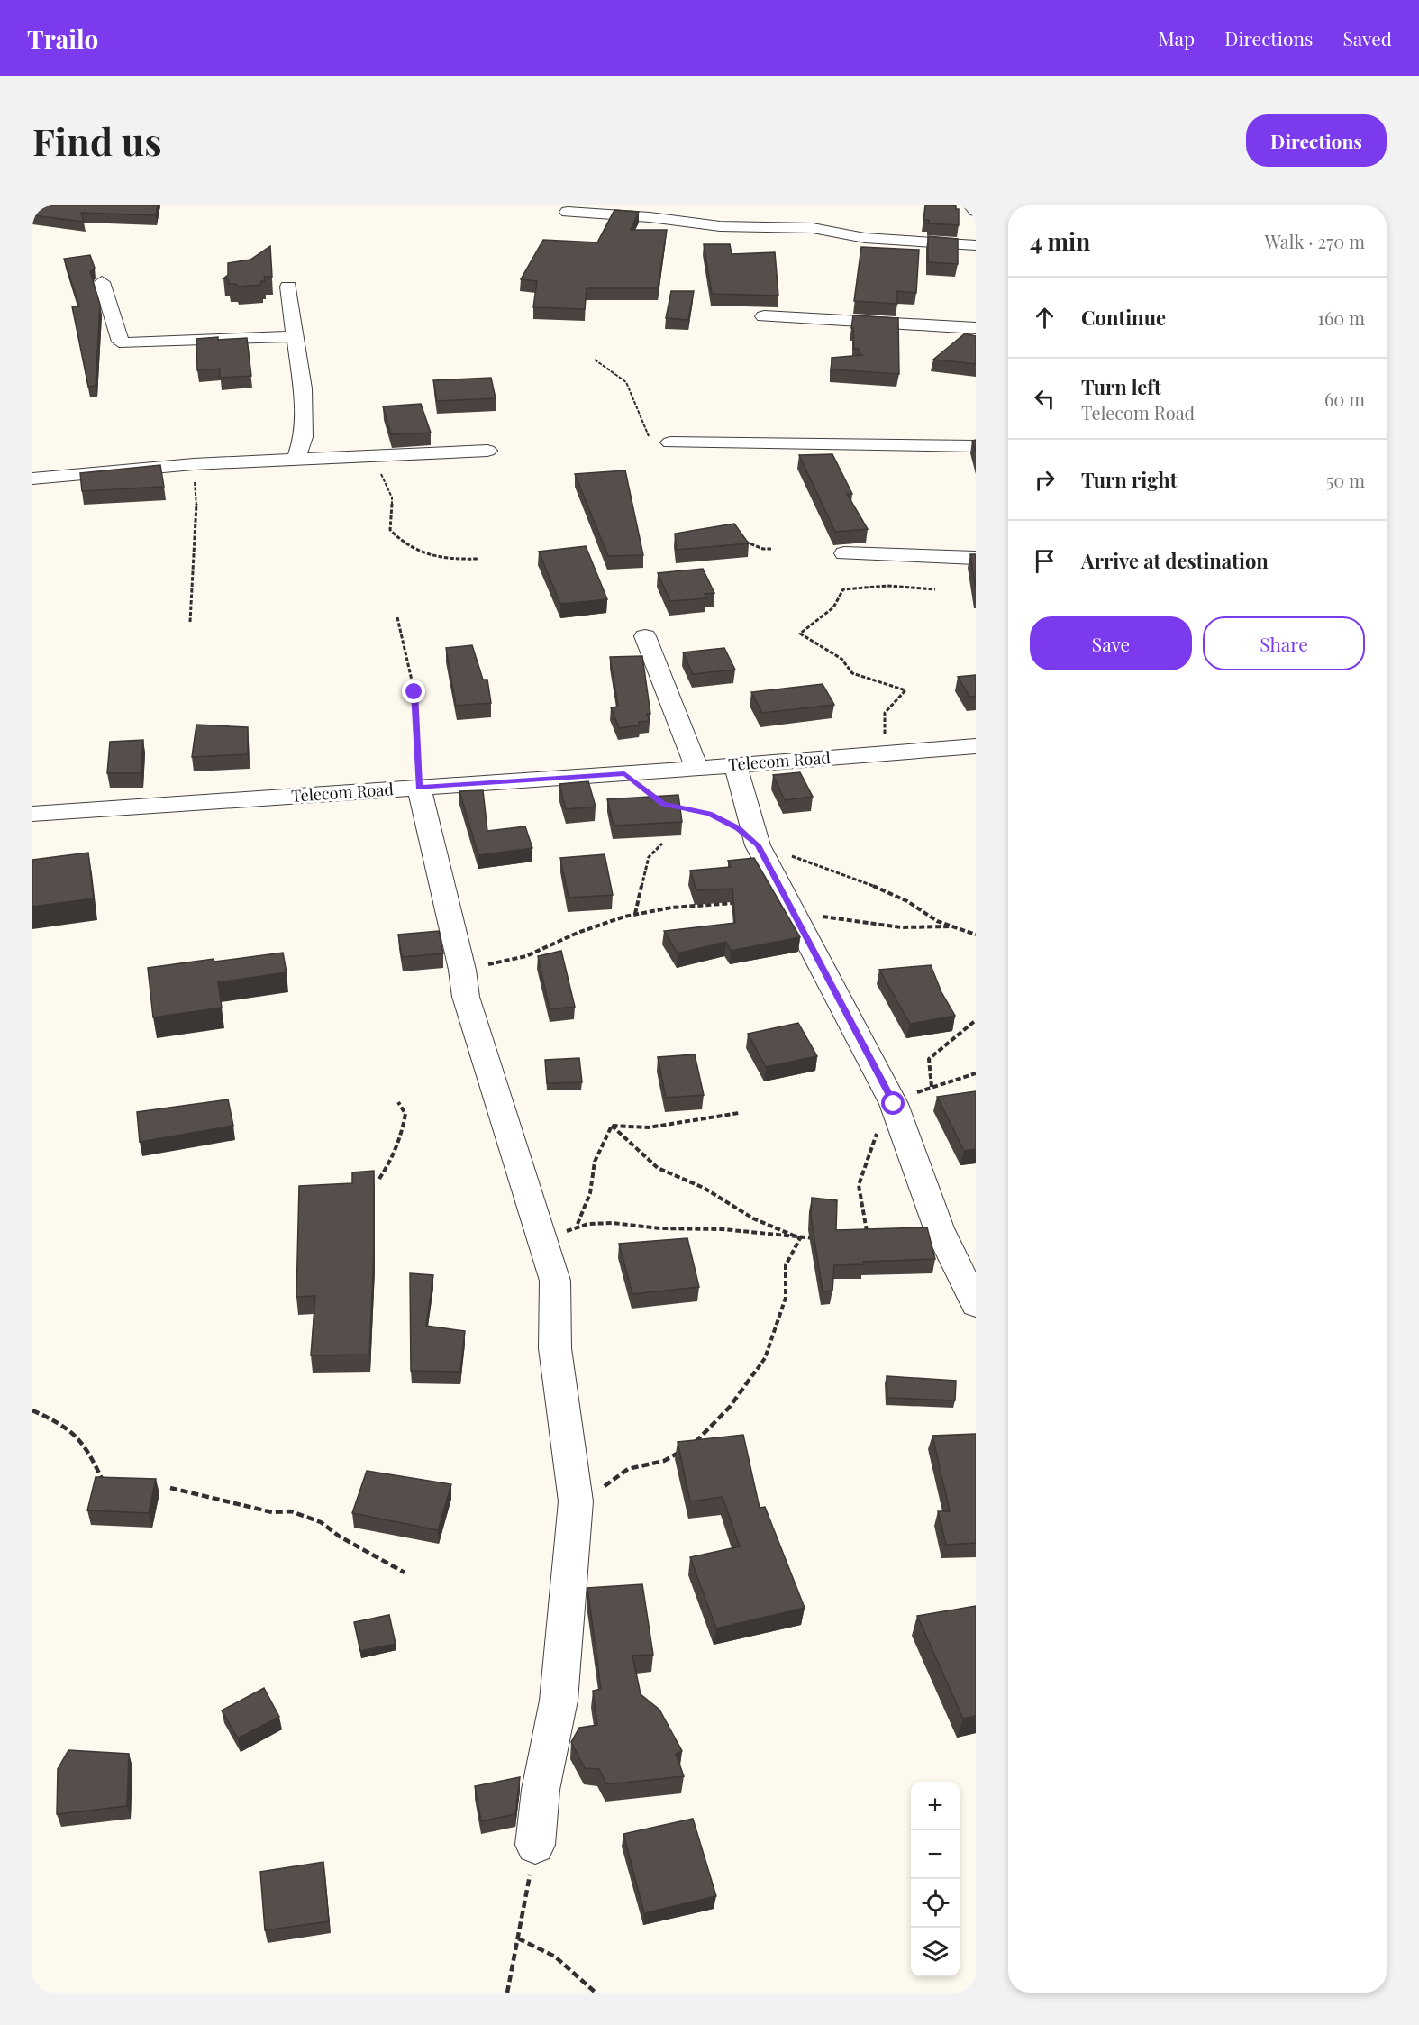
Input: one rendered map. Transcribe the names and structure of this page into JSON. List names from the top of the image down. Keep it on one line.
{"streets":{"street":["Telecom Road"]},"page":{"header":"Trailo","nav":["Map","Directions","Saved"],"buttons":["Directions",["Save","Share"]],"title":"Find us","heading":["4 min","Walk · 270 m"],"list":[["Continue","160 m"],["Turn left","Telecom Road","60 m"],["Turn right","50 m"],"Arrive at destination"],"map_buttons":["+","−"]}}
